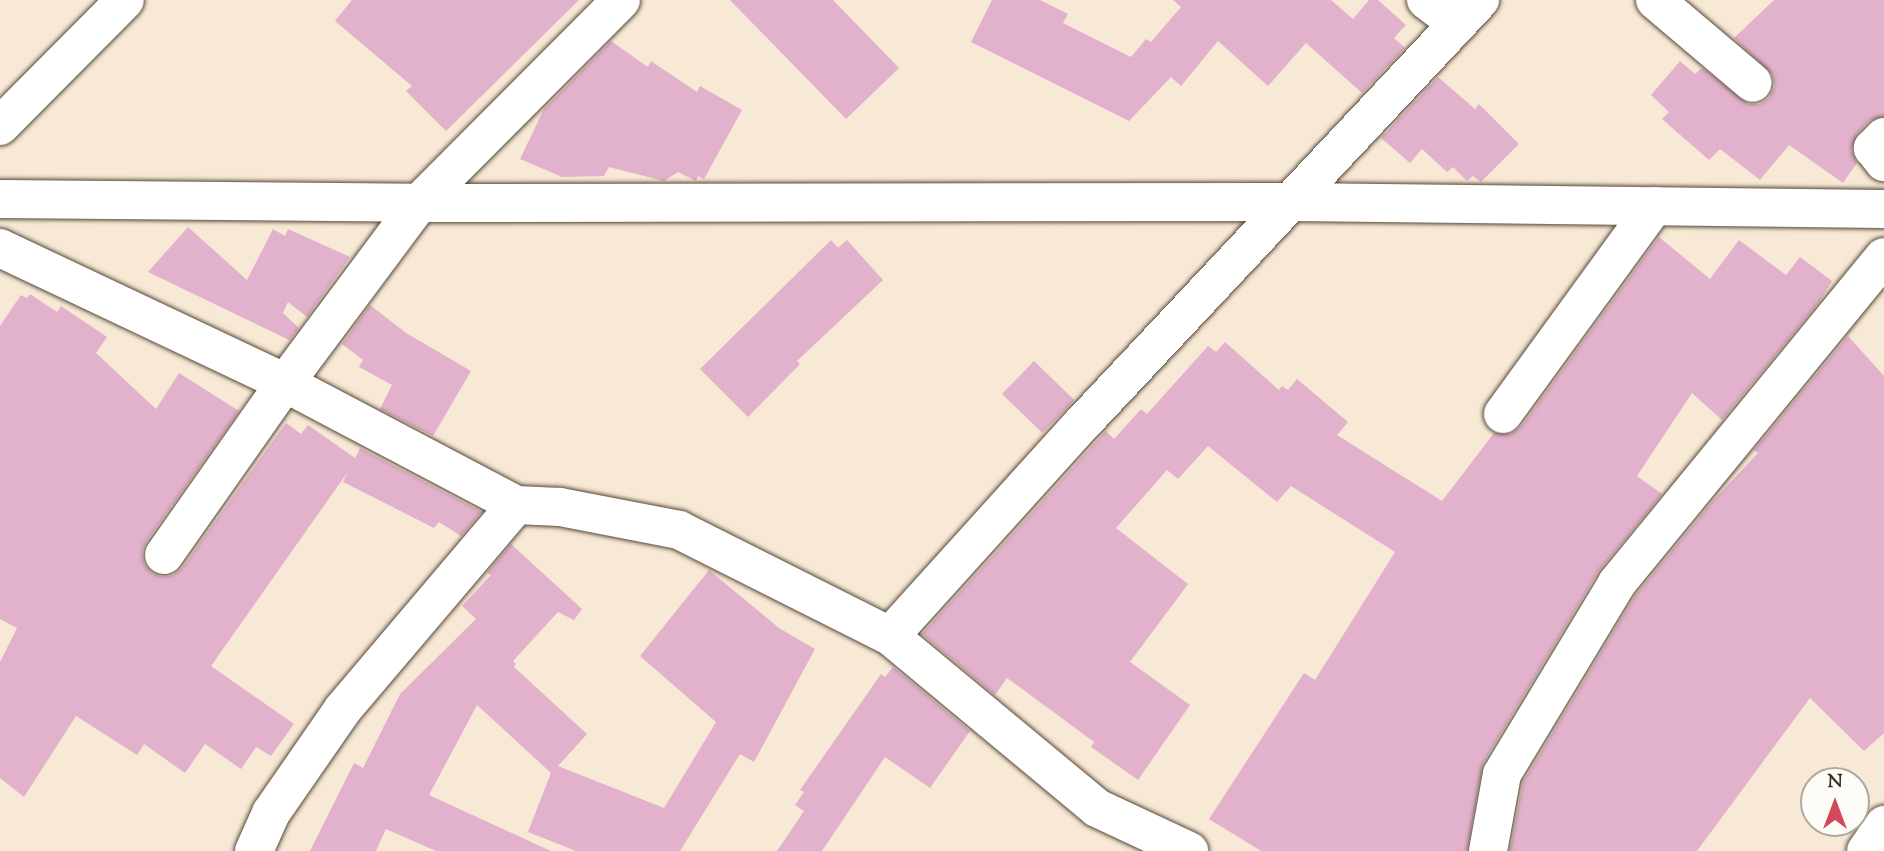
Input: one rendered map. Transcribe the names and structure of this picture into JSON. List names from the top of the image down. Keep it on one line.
{"north":"top"}
